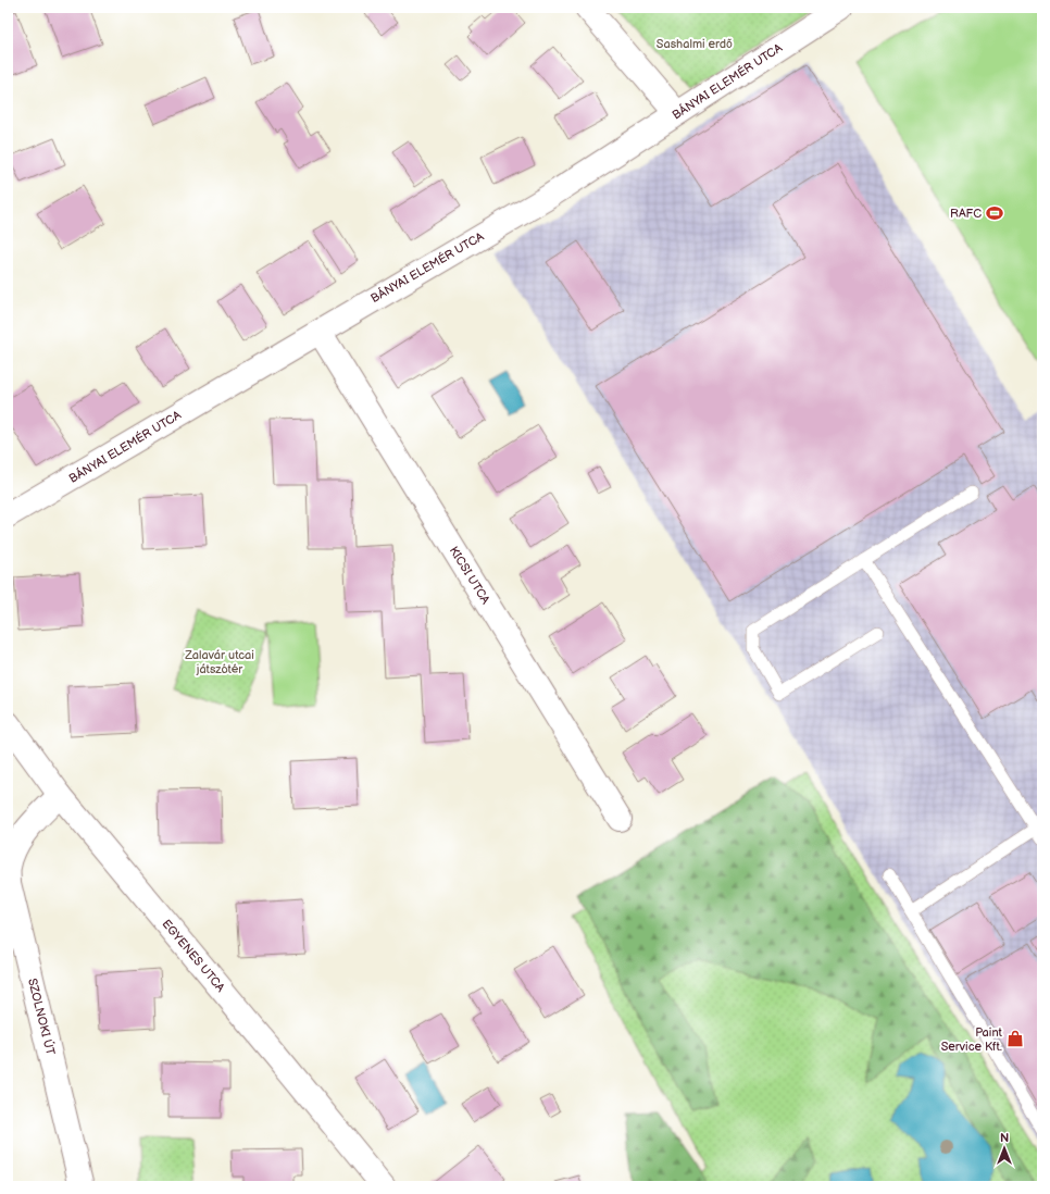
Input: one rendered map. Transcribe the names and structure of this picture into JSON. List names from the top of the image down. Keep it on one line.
{"streets":{"street":["BÁNYAI ELEMÉR UTCA","KICSI UTCA","EGYENES UTCA","SZOLNOKI ÚT"]},"crossings":[["BÁNYAI ELEMÉR UTCA","KICSI UTCA"],["EGYENES UTCA","SZOLNOKI ÚT"]],"parks":["Sashalmi erdő","Zalavár utcai játszótér"],"places":{"sports":["RAFC"],"shop":["Paint Service Kft."]},"north":"top"}
